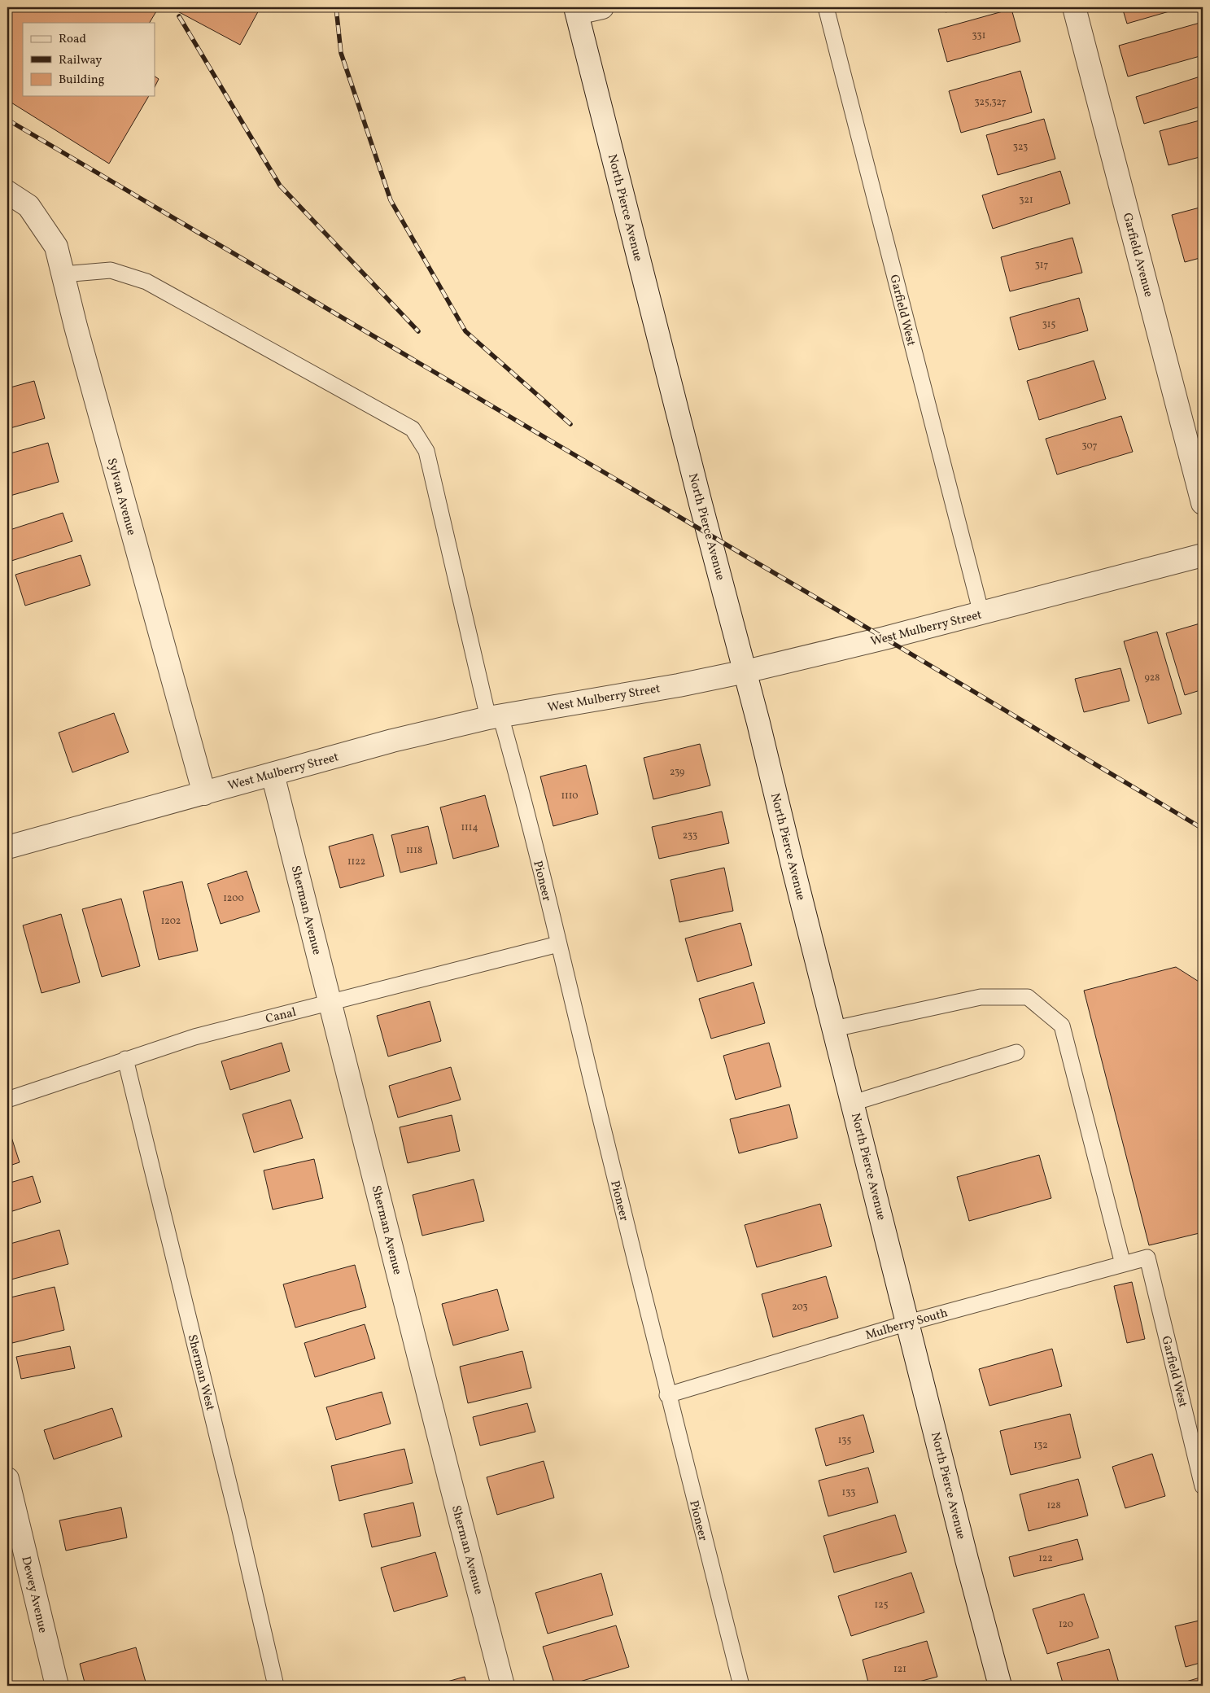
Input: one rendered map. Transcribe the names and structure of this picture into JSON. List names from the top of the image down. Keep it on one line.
{"streets":{"street":["North Pierce Avenue","Garfield Avenue","Sylvan Avenue","West Mulberry Street","Sherman Avenue","Dewey Avenue"],"lane":["Garfield West","Pioneer","Canal","Mulberry South","Sherman West"]},"crossings":[["North Pierce Avenue","West Mulberry Street"],["North Pierce Avenue","Mulberry South"],["Garfield West","West Mulberry Street"],["Garfield West","Mulberry South"],["Sylvan Avenue","West Mulberry Street"],["Sylvan Avenue","Pioneer"],["West Mulberry Street","Pioneer"],["West Mulberry Street","Sherman Avenue"],["Pioneer","Canal"],["Pioneer","Mulberry South"],["Sherman Avenue","Canal"],["Canal","Sherman West"]],"house_numbers":["331","325,327","323","321","317","315","307","928","239","1110","1114","233","1118","1122","1200","1202","203","135","132","133","128","122","125","120","121"],"legend":["Road","Railway","Building"]}
